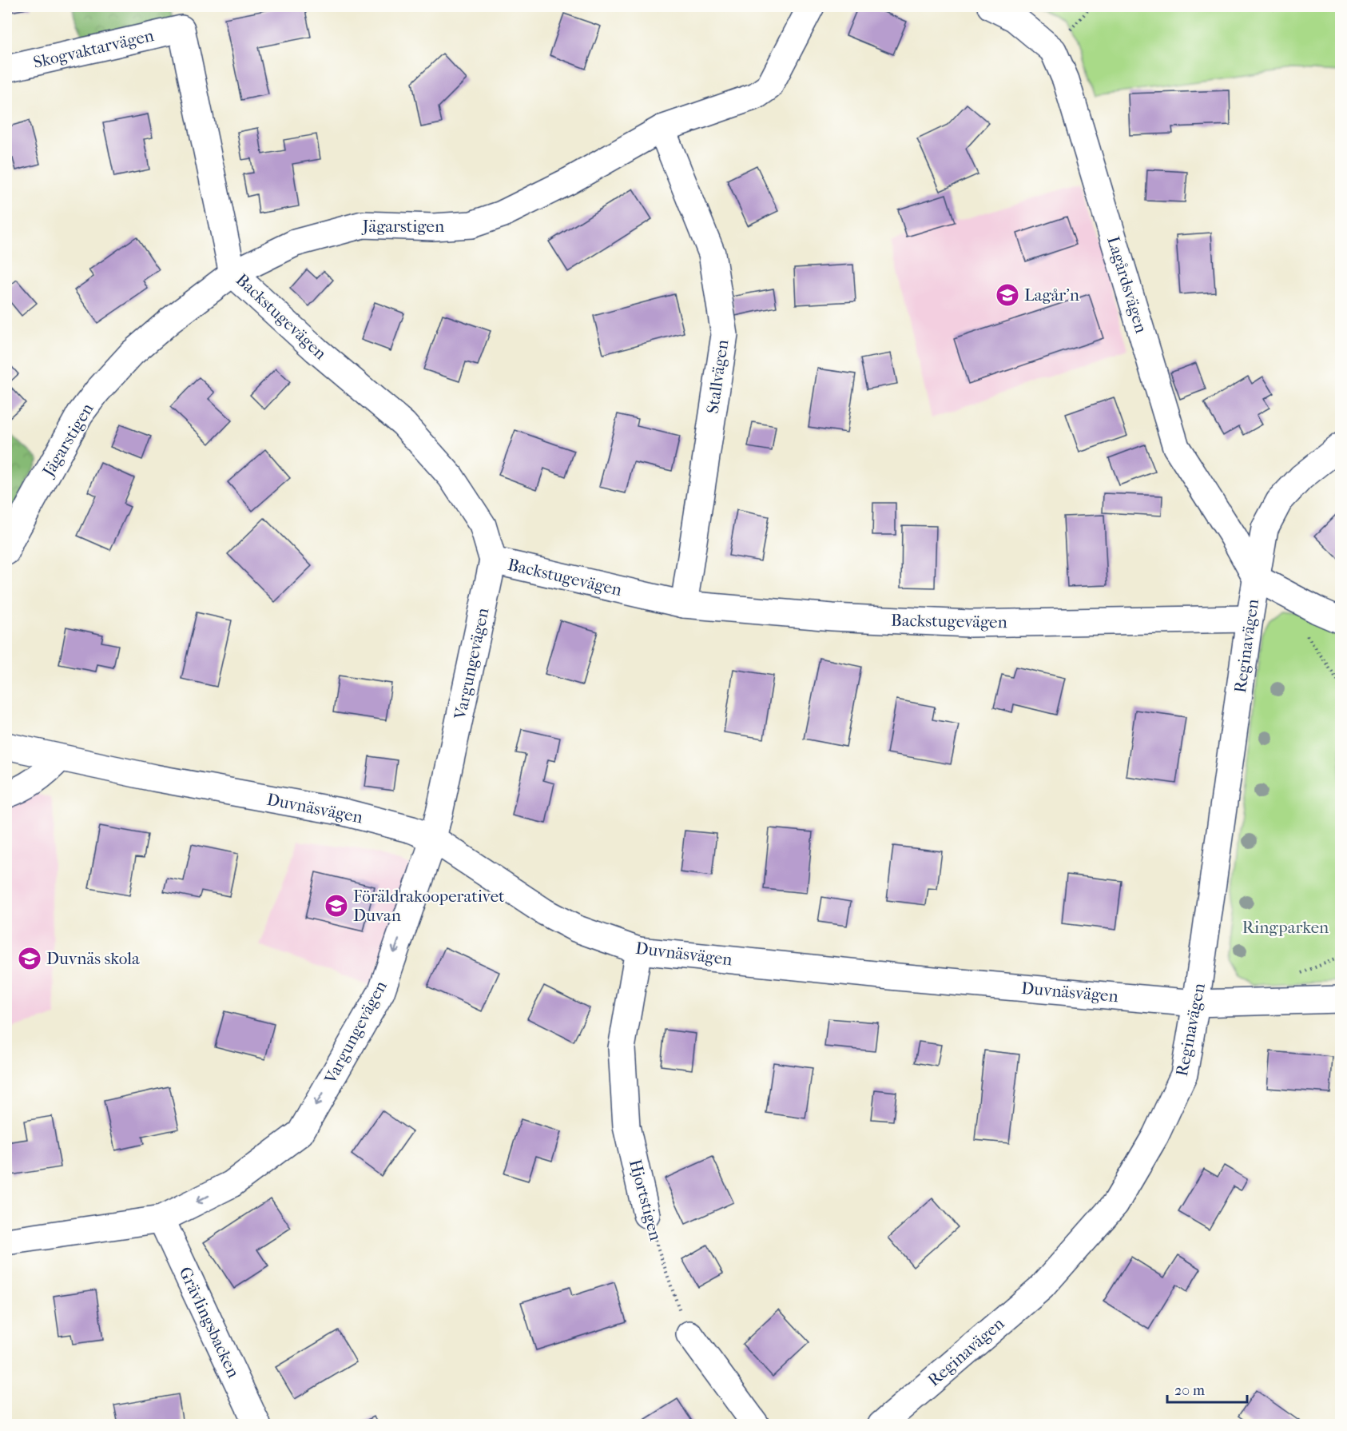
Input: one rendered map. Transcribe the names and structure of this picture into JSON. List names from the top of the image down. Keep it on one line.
{"streets":{"street":["Skogvaktarvägen","Jägarstigen","Lagårdsvägen","Backstugevägen","Stallvägen","Reginavägen","Vargungevägen","Duvnäsvägen","Hjortstigen","Grävlingsbacken"]},"crossings":[["Skogvaktarvägen","Backstugevägen"],["Jägarstigen","Backstugevägen"],["Jägarstigen","Stallvägen"],["Lagårdsvägen","Reginavägen"],["Backstugevägen","Stallvägen"],["Backstugevägen","Reginavägen"],["Backstugevägen","Vargungevägen"],["Reginavägen","Duvnäsvägen"],["Vargungevägen","Duvnäsvägen"],["Vargungevägen","Grävlingsbacken"],["Duvnäsvägen","Hjortstigen"]],"one_way":["Vargungevägen"],"parks":["Ringparken"],"places":{"school or university":["Lagår'n","Föräldrakooperativet Duvan","Duvnäs skola"]},"scale_bar":"20 m"}
